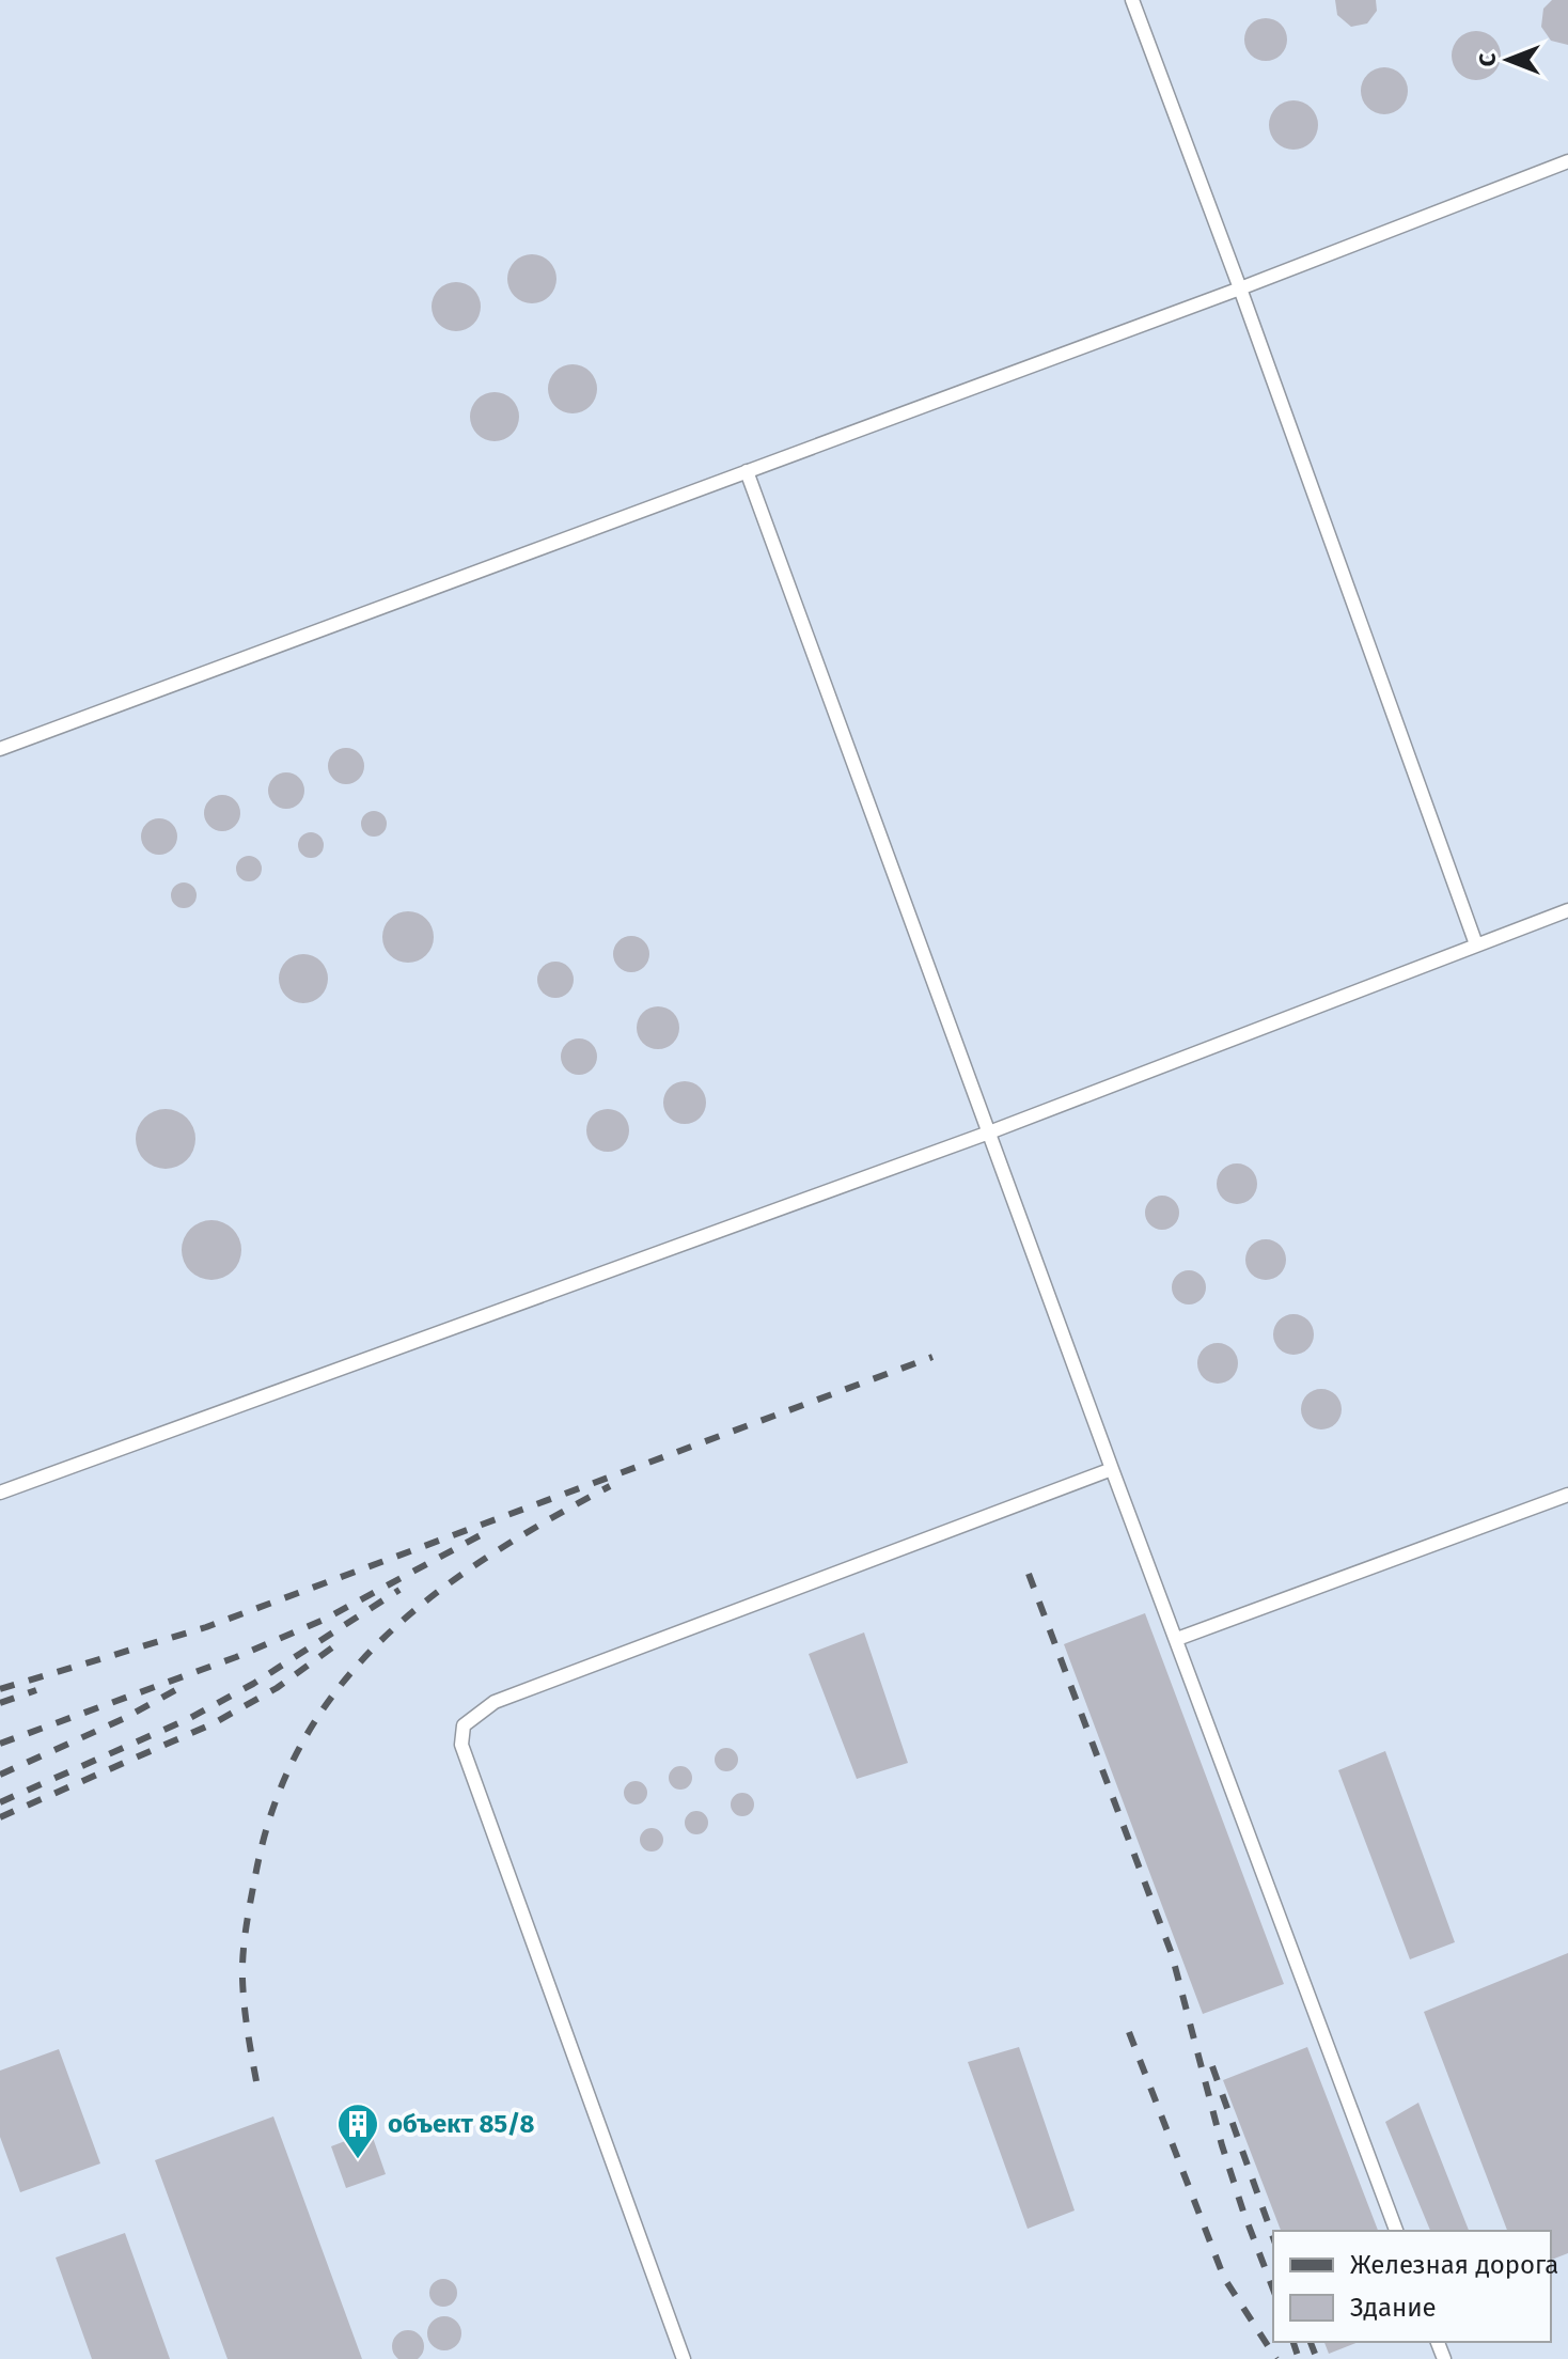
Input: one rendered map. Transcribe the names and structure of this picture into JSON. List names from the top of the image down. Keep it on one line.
{"places":{"building":["объект 85/8"]},"legend":["Железная дорога","Здание"],"north":"left"}
